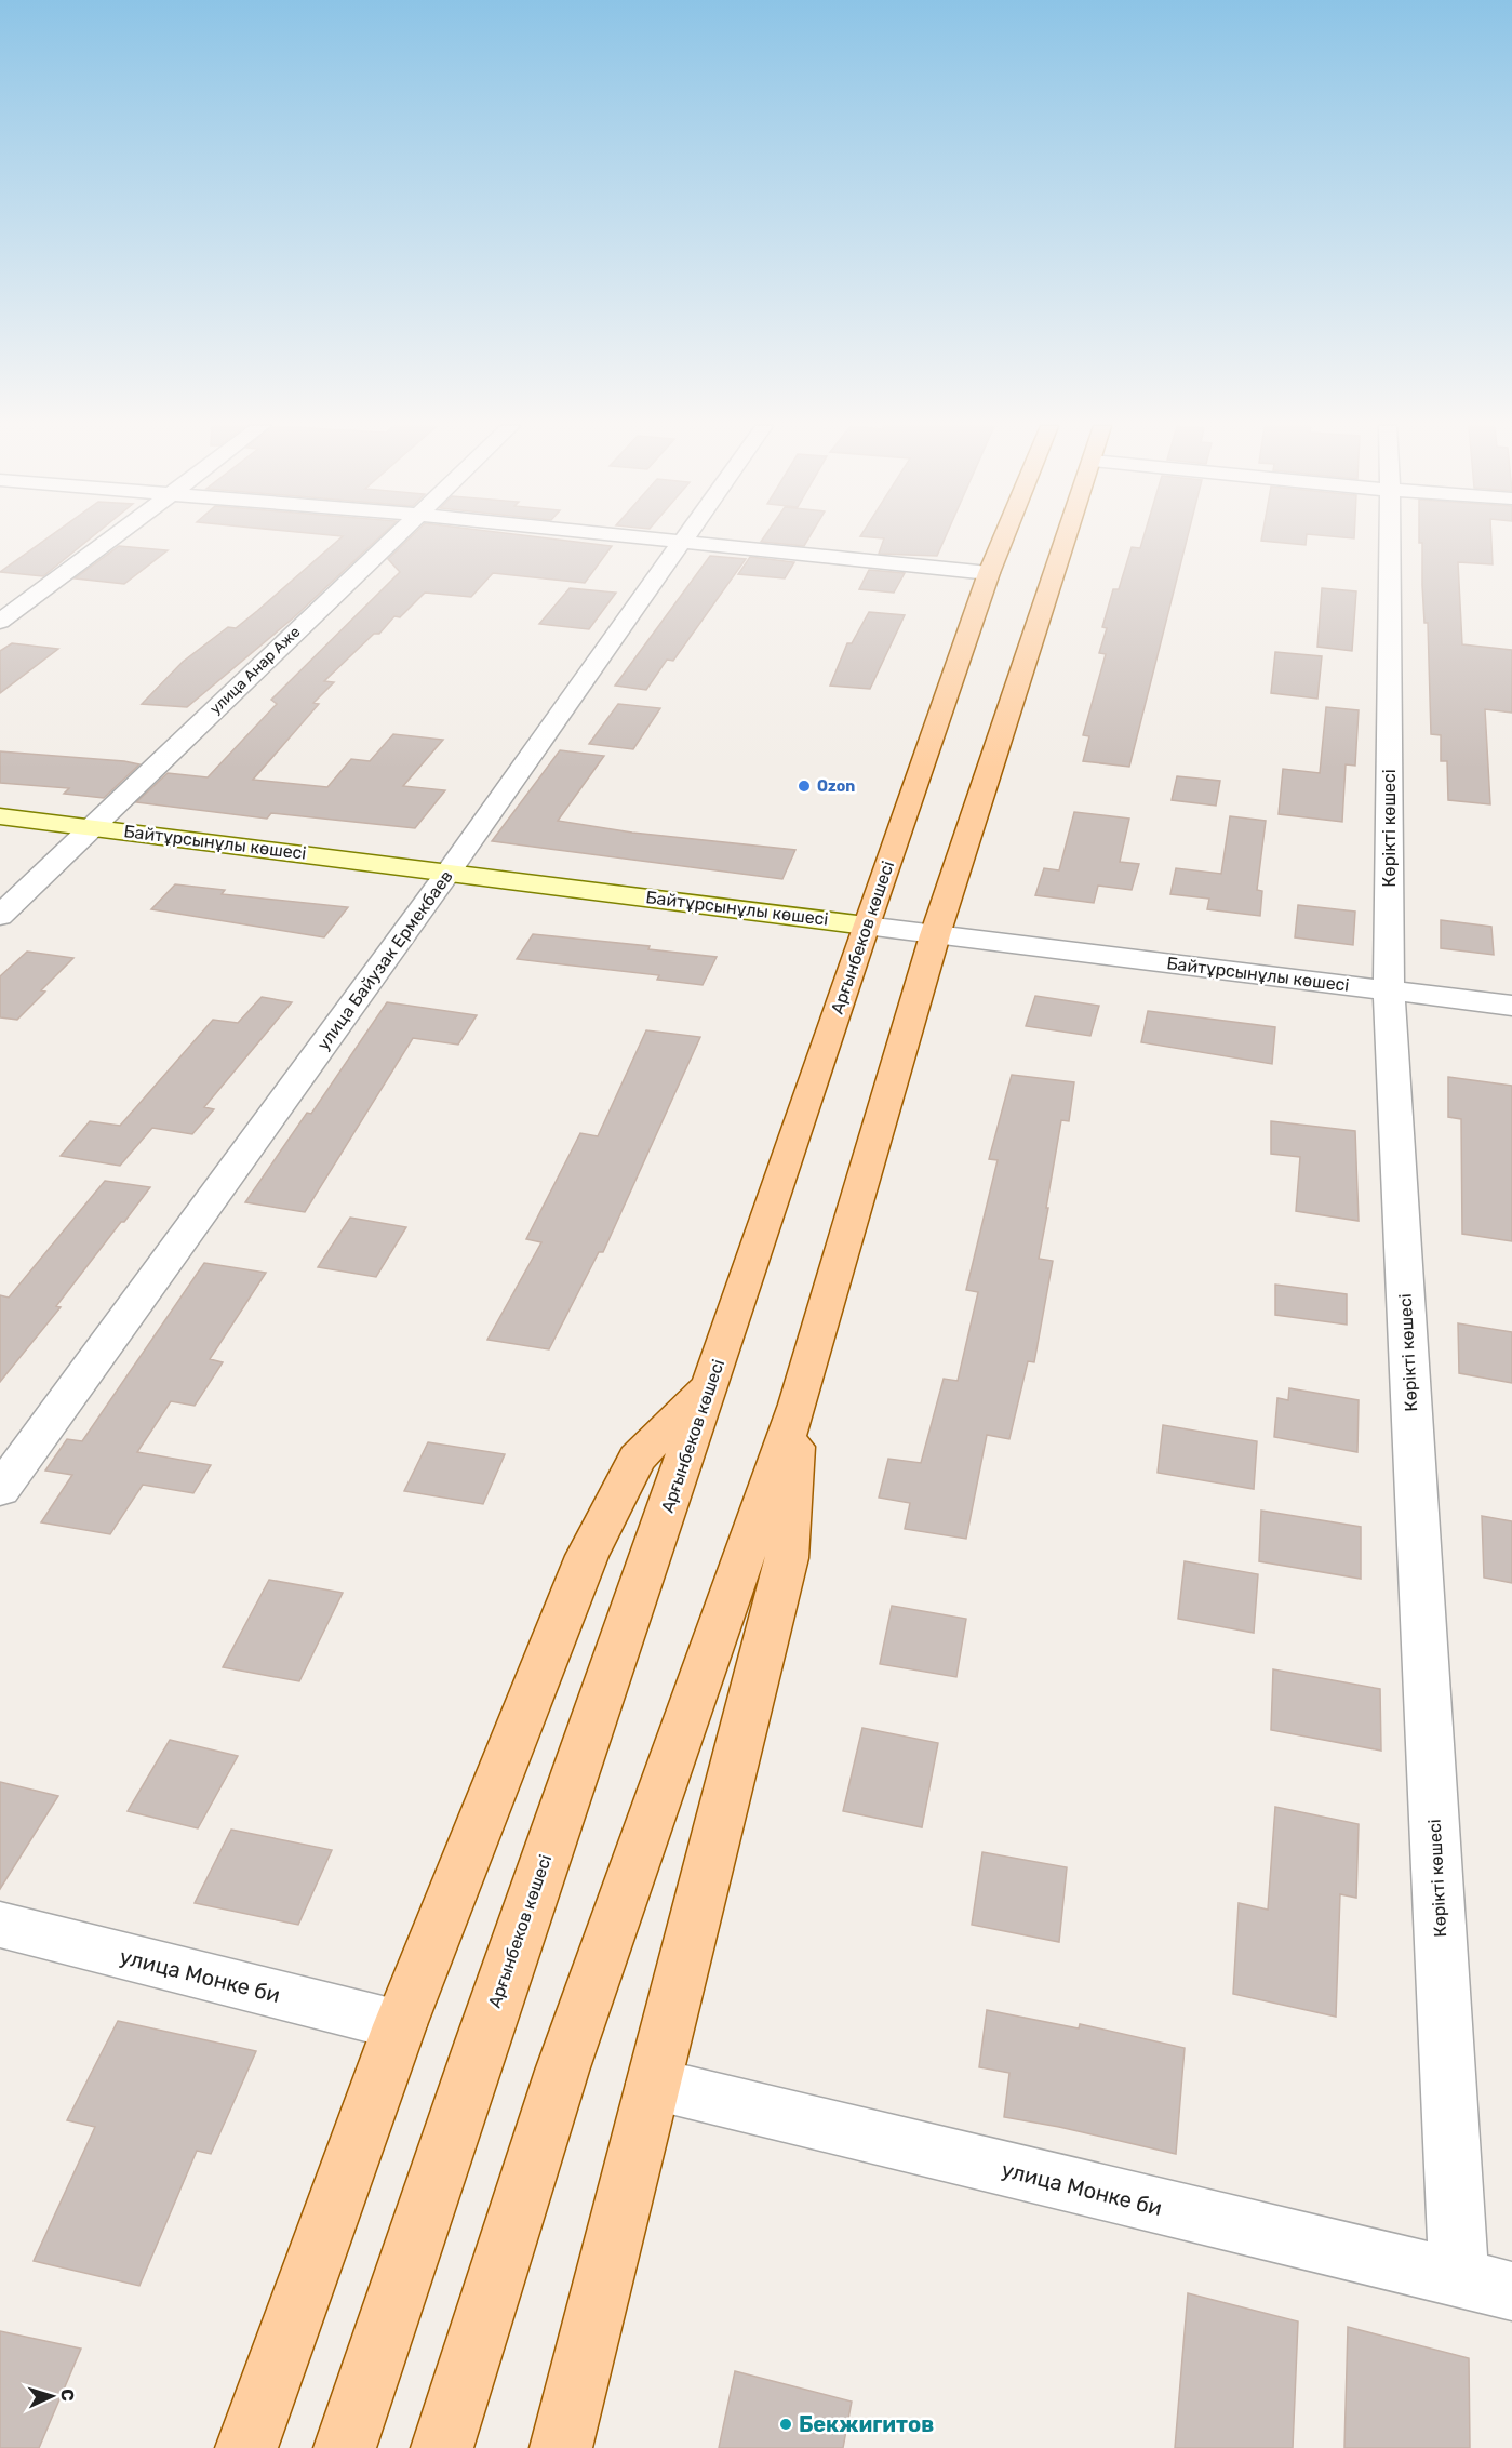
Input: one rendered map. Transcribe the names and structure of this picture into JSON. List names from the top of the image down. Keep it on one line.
{"streets":{"main road":["Байтұрсынұлы көшесі","Арғынбеков көшесі"],"street":["улица Анар Аже","Көрікті көшесі","улица Байузак Ермекбаев","улица Монке би"]},"crossings":[["улица Анар Аже","Байтұрсынұлы көшесі"],["Көрікті көшесі","Байтұрсынұлы көшесі"],["Көрікті көшесі","улица Монке би"],["Байтұрсынұлы көшесі","Арғынбеков көшесі"],["Байтұрсынұлы көшесі","улица Байузак Ермекбаев"]],"places":["Ozon","Бекжигитов"],"north":"right"}
